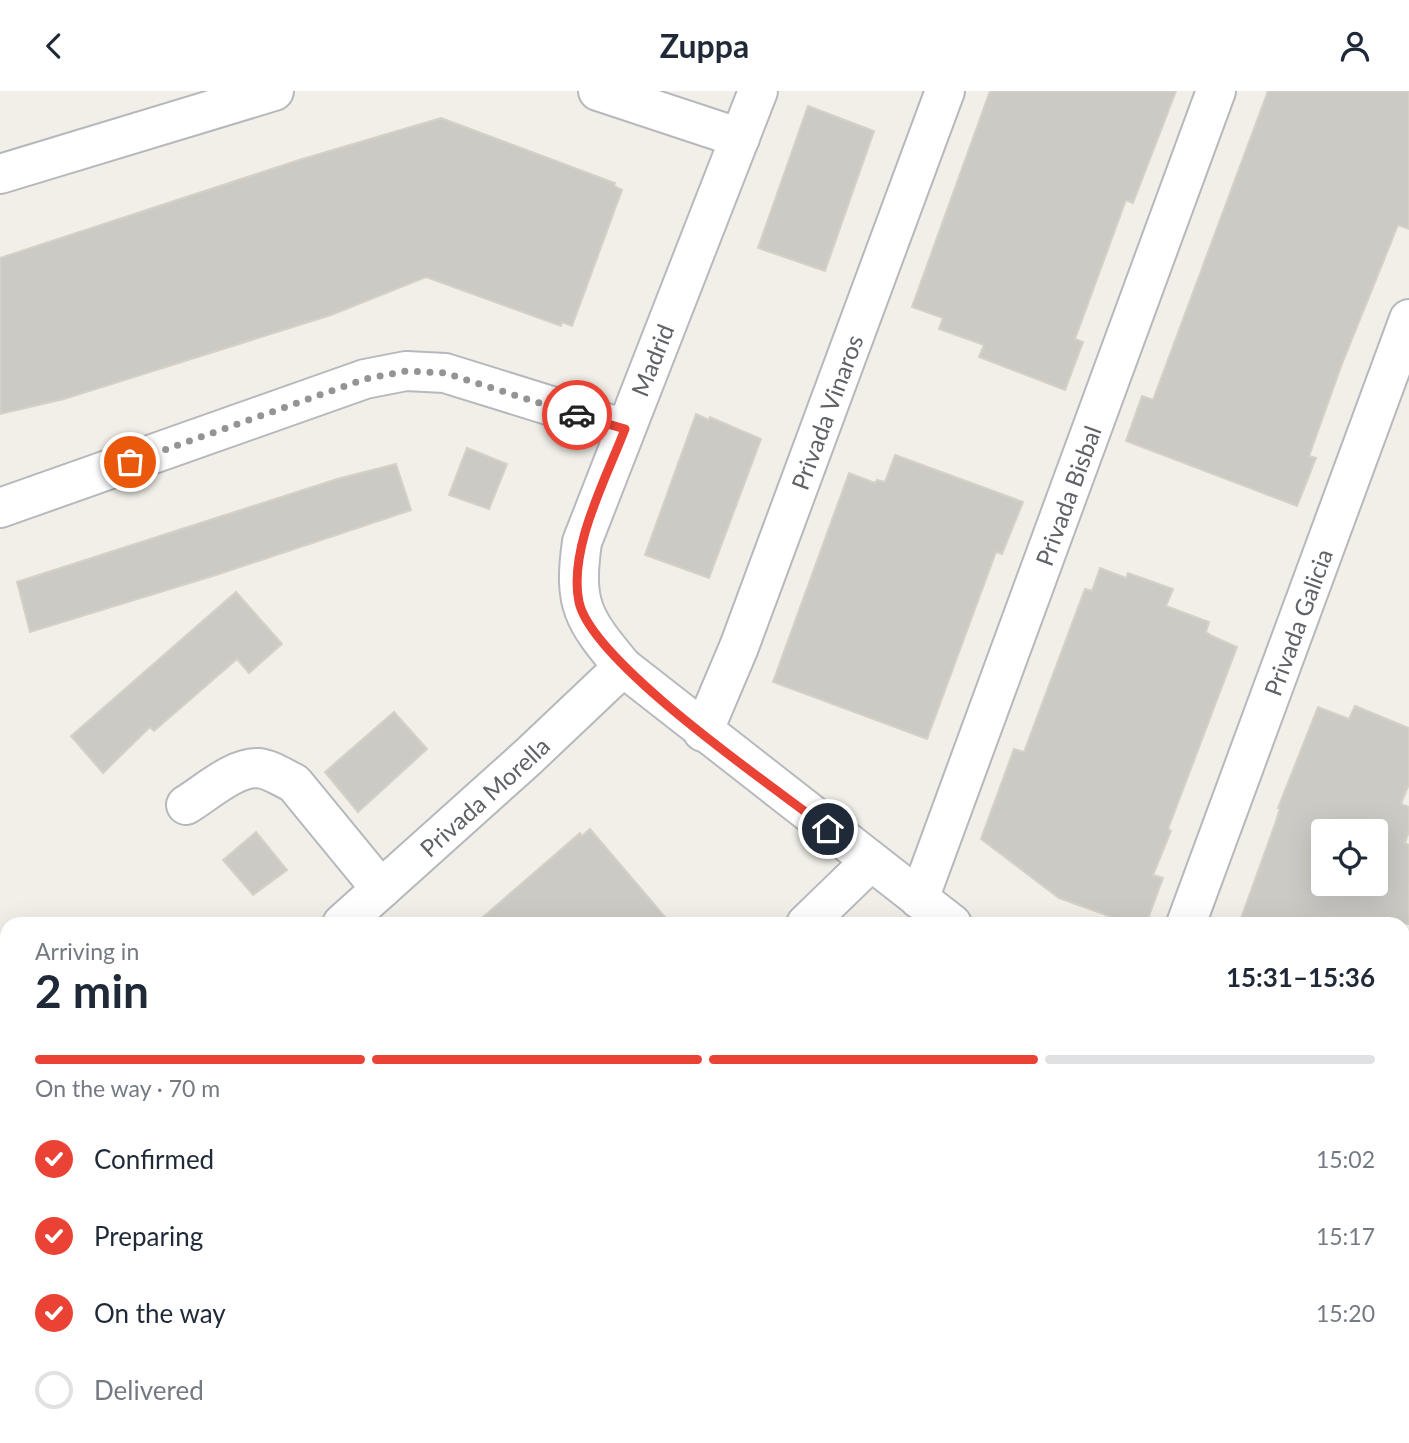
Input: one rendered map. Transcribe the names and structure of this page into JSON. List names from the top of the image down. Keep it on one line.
{"streets":{"street":["Madrid","Privada Vinaros","Privada Bisbal","Privada Galicia","Privada Morella"]},"crossings":[["Madrid","Privada Vinaros"],["Madrid","Privada Bisbal"],["Madrid","Privada Morella"]],"page":{"header":"Zuppa","heading":["2 min","Arriving in","15:31–15:36"],"bar":"On the way · 70 m","list":[["Confirmed","15:02"],["Preparing","15:17"],["On the way","15:20"],"Delivered"]}}
